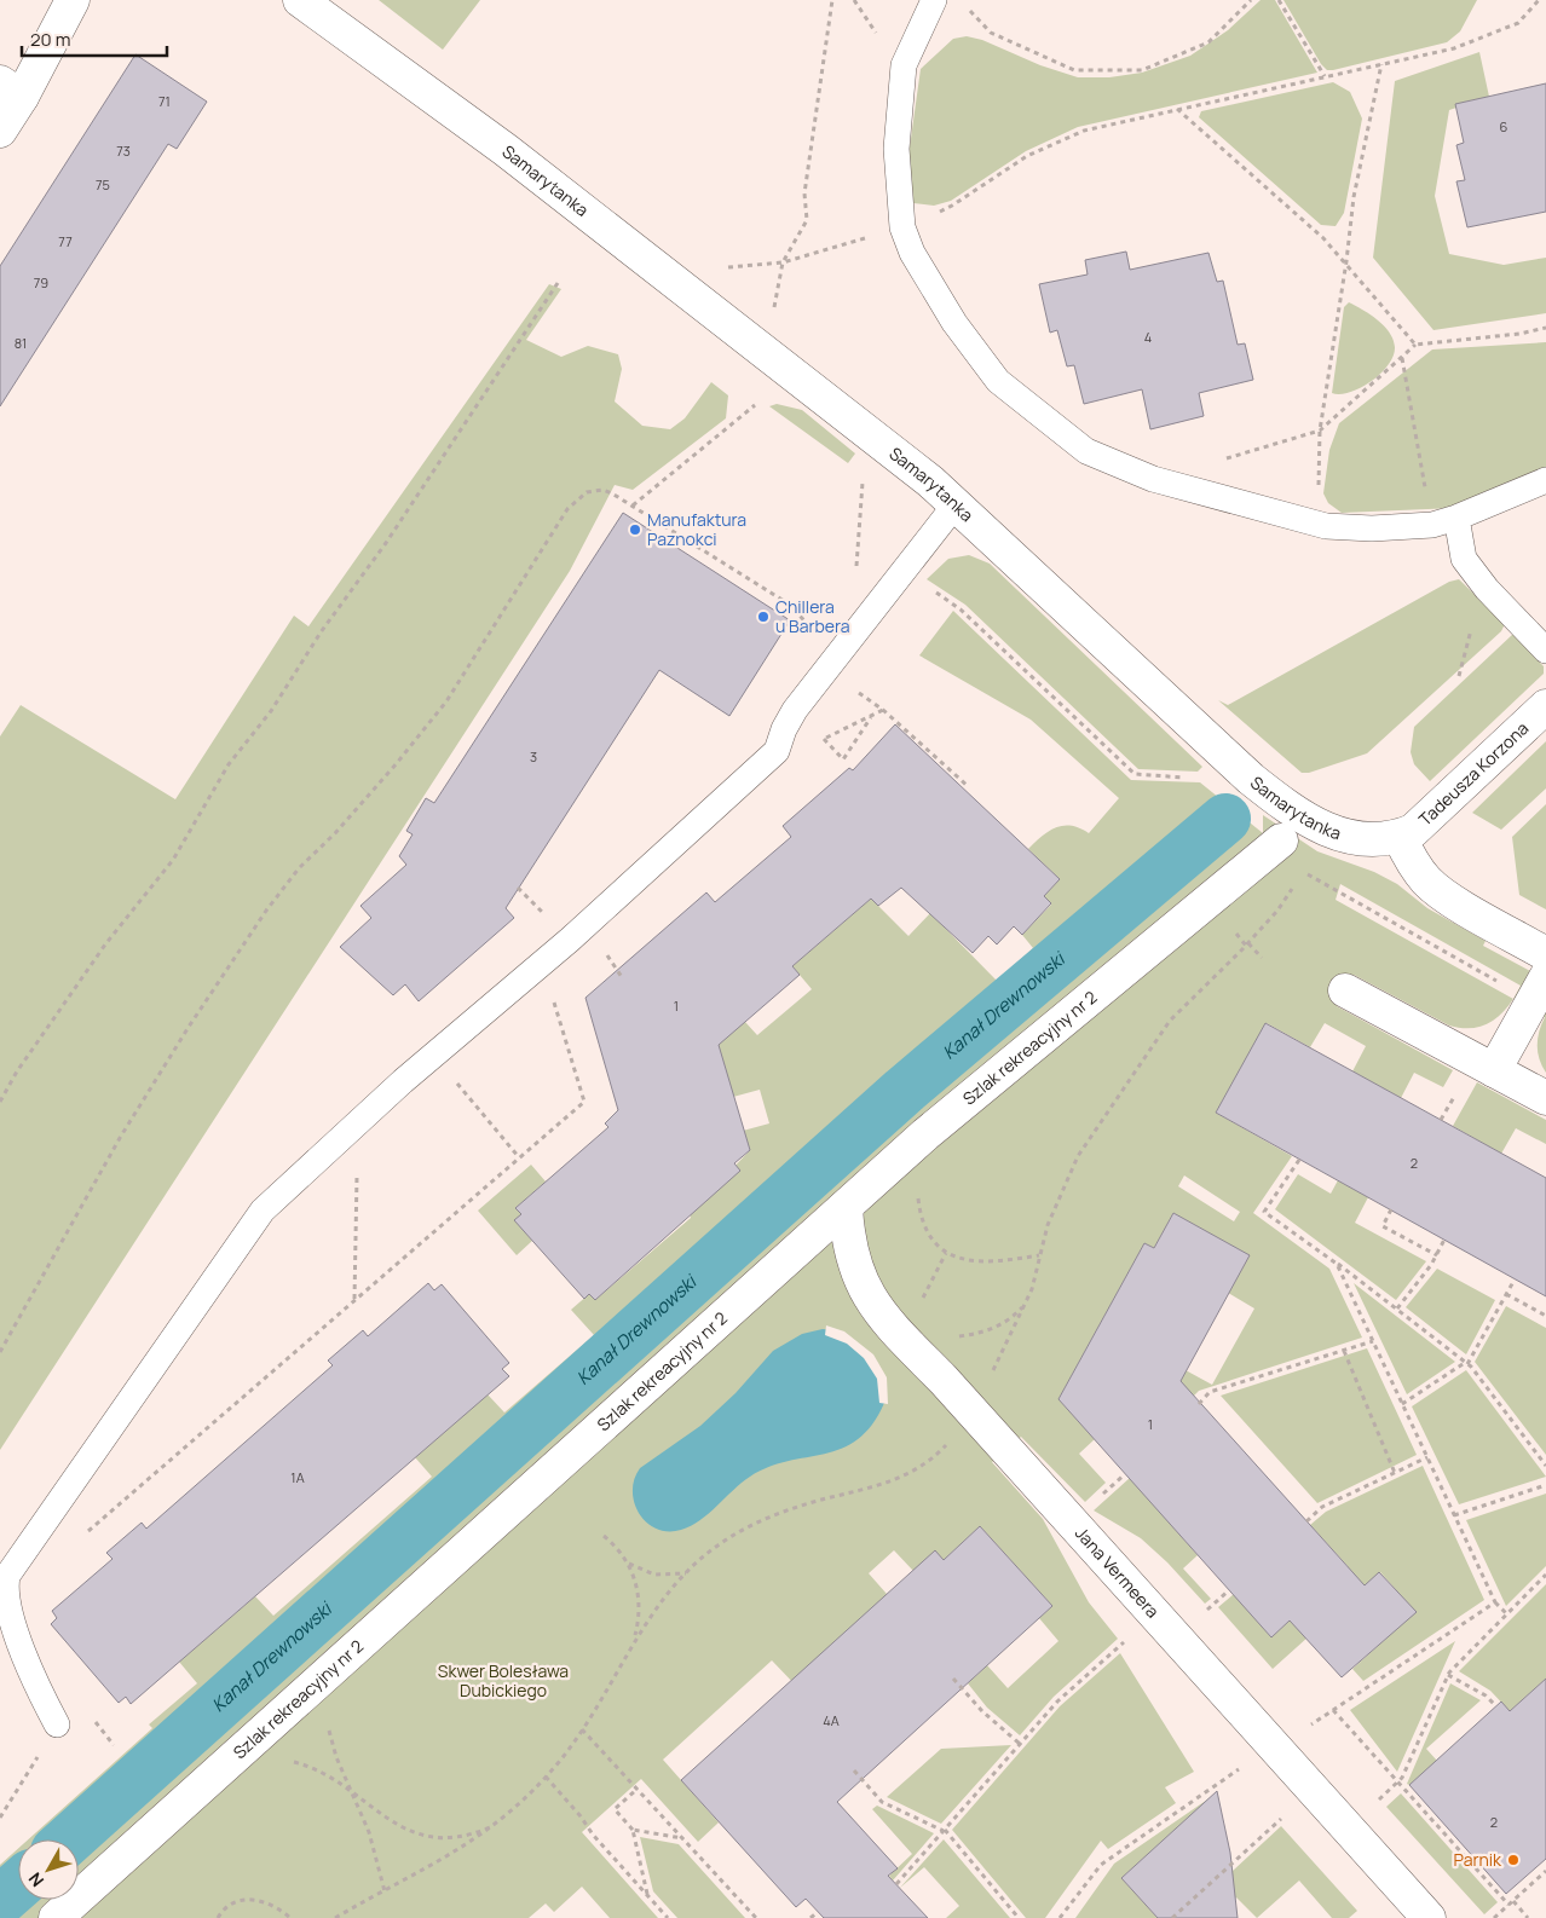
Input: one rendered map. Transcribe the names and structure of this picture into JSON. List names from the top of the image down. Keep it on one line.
{"streets":{"street":["Samarytanka","Tadeusza Korzona","Szlak rekreacyjny nr 2","Jana Vermeera"]},"crossings":[["Samarytanka","Tadeusza Korzona"],["Szlak rekreacyjny nr 2","Jana Vermeera"]],"water":["Kanał Drewnowski"],"parks":["Skwer Bolesława Dubickiego"],"places":["Manufaktura Paznokci","Chillera u Barbera","Parnik"],"house_numbers":["71","6","73","75","77","79","4","81","3","1","2","1","1A","4A","2"],"scale_bar":"20 m","north":"bottom left"}
